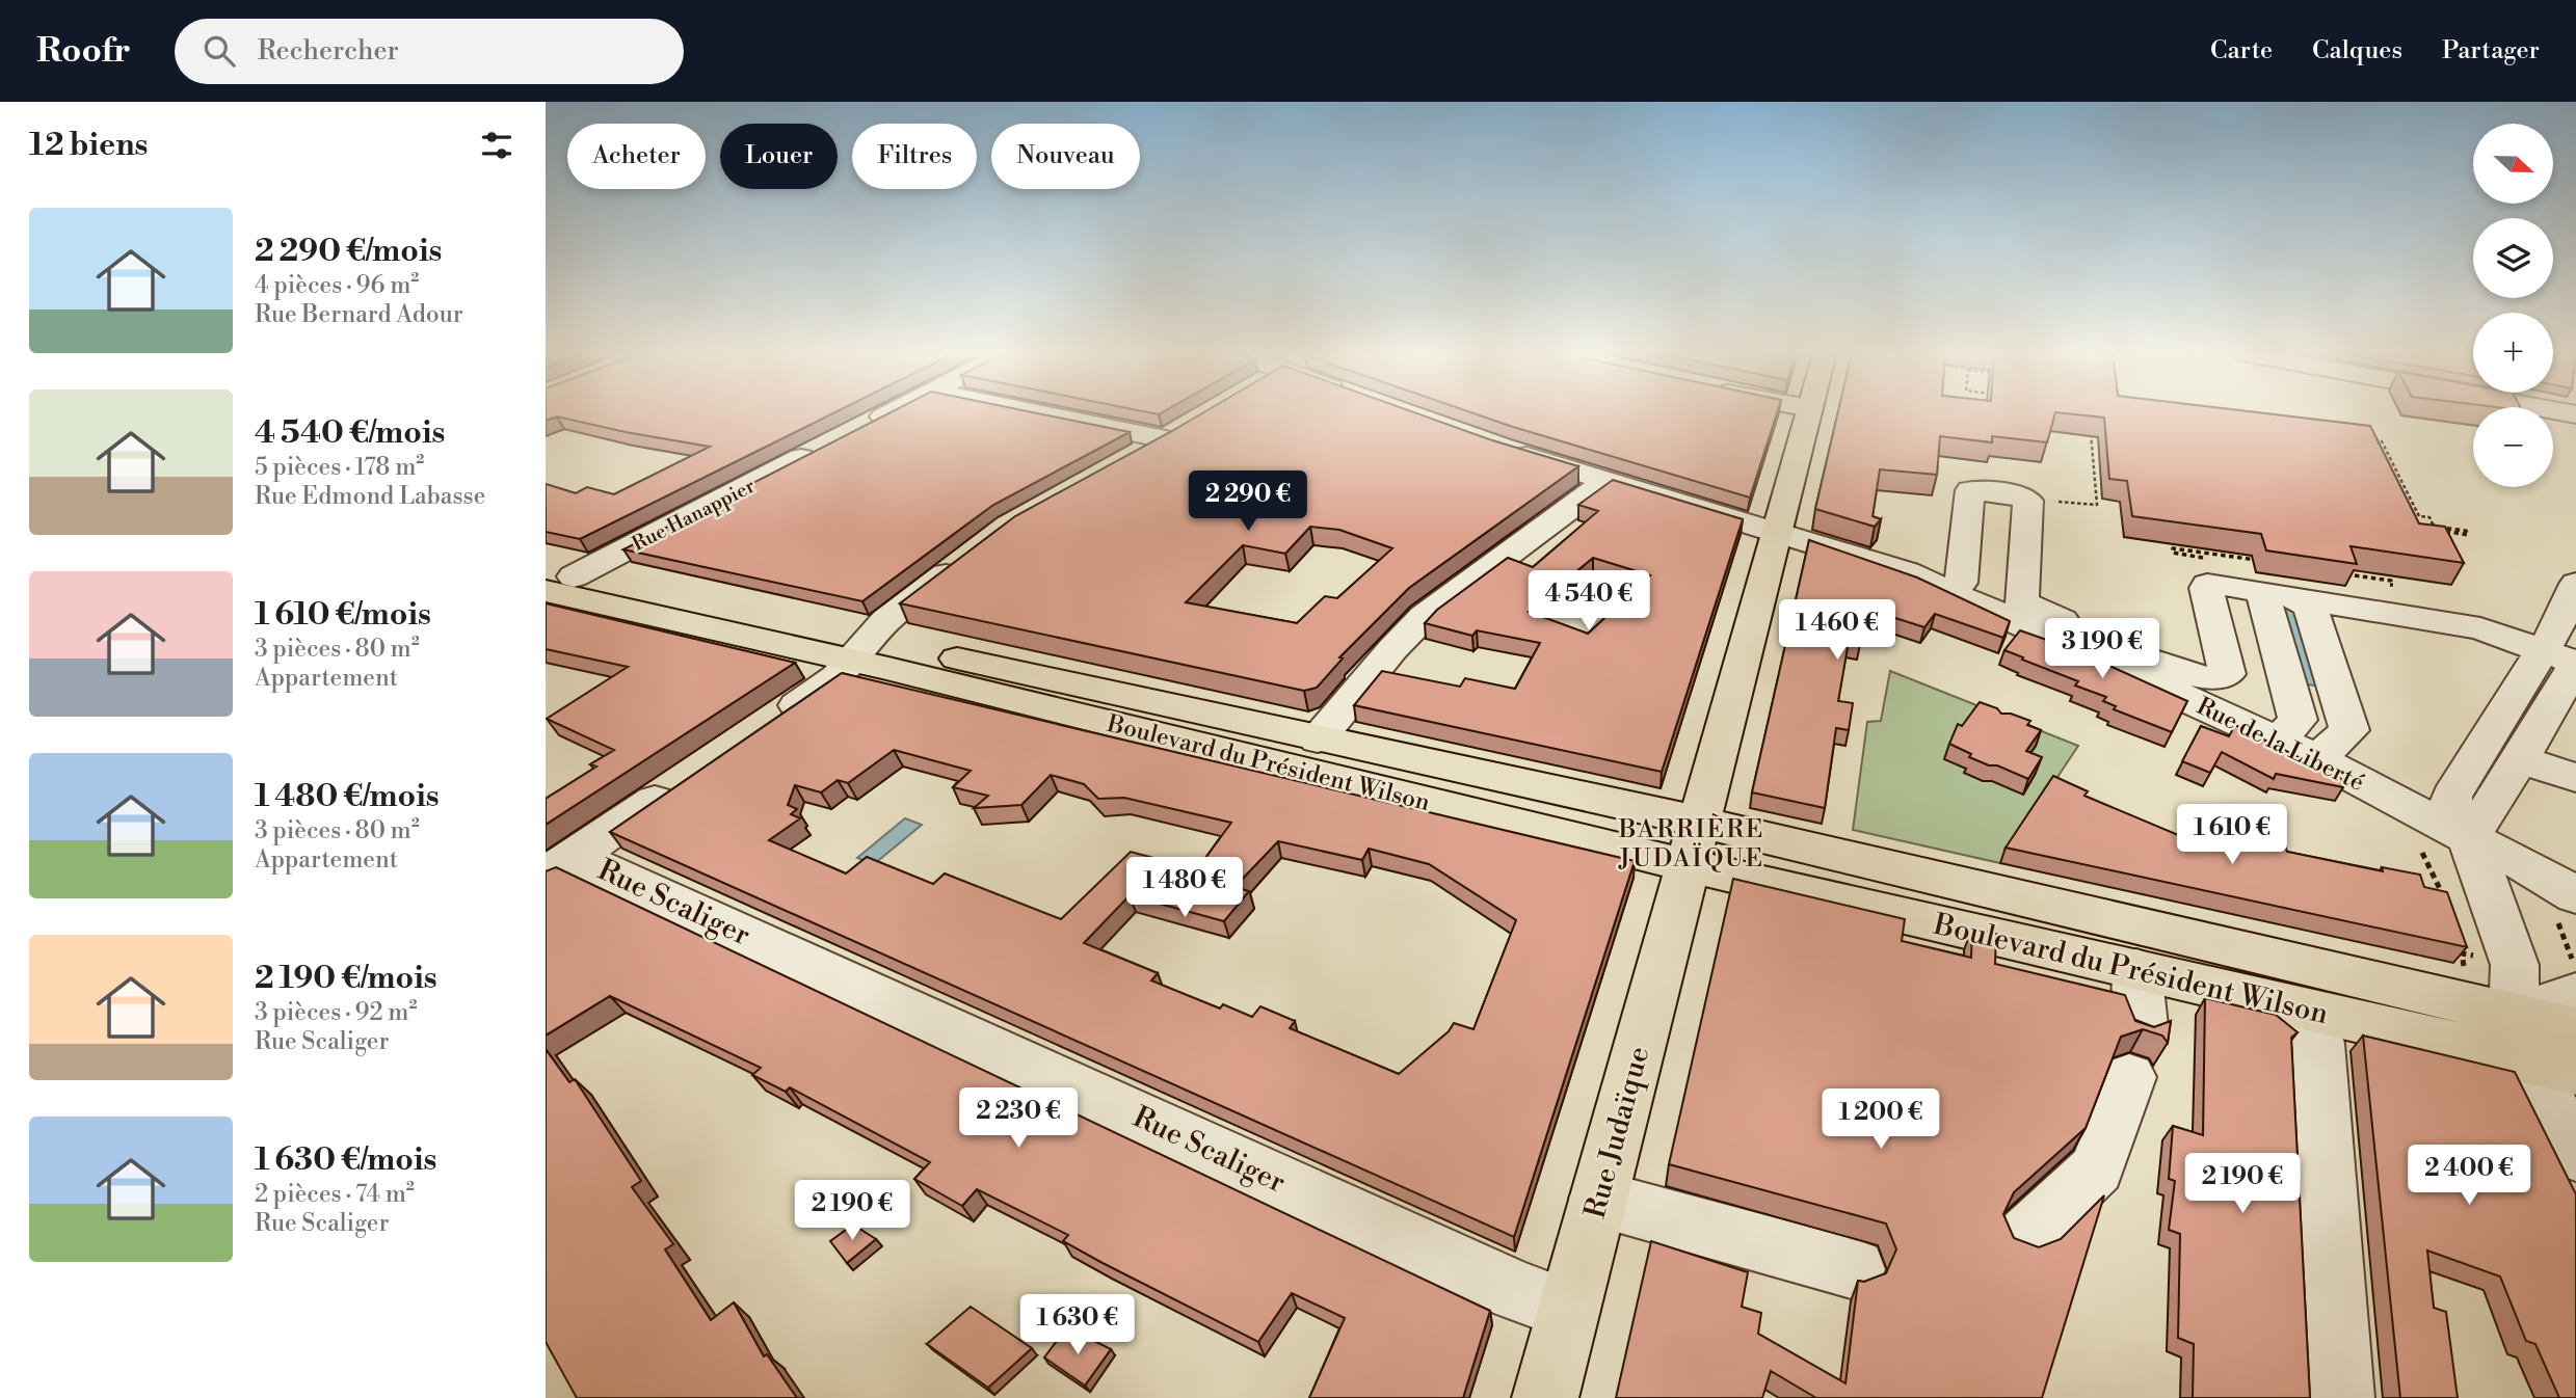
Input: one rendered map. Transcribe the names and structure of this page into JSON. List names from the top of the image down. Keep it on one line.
{"streets":{"main road":["Boulevard du Président Wilson","Rue Judaïque"],"street":["Rue Hanappier","Rue de la Liberté","Rue Scaliger"]},"crossings":[["Rue Hanappier","Boulevard du Président Wilson"],["Rue de la Liberté","Rue Judaïque"],["Boulevard du Président Wilson","Rue Judaïque"],["Rue Scaliger","Rue Judaïque"]],"districts":["BARRIÈRE JUDAÏQUE"],"north":"right","page":{"header":"Roofr","search":"Rechercher","nav":["Carte","Calques","Partager"],"heading":"12 biens","map_buttons":["+","−"],"chip":["Acheter","Louer","Filtres","Nouveau"],"list":[{"name":"2 290 €/mois","note":"4 pièces · 96 m² · Rue Bernard Adour"},{"name":"4 540 €/mois","note":"5 pièces · 178 m² · Rue Edmond Labasse"},{"name":"1 610 €/mois","note":"3 pièces · 80 m² · Appartement"},{"name":"1 480 €/mois","note":"3 pièces · 80 m² · Appartement"},{"name":"2 190 €/mois","note":"3 pièces · 92 m² · Rue Scaliger"},{"name":"1 630 €/mois","note":"2 pièces · 74 m² · Rue Scaliger"}],"price":["2 290 €","4 540 €","1 460 €","3 190 €","1 610 €","1 480 €","2 230 €","1 200 €","2 400 €","2 190 €","2 190 €","1 630 €"]}}
